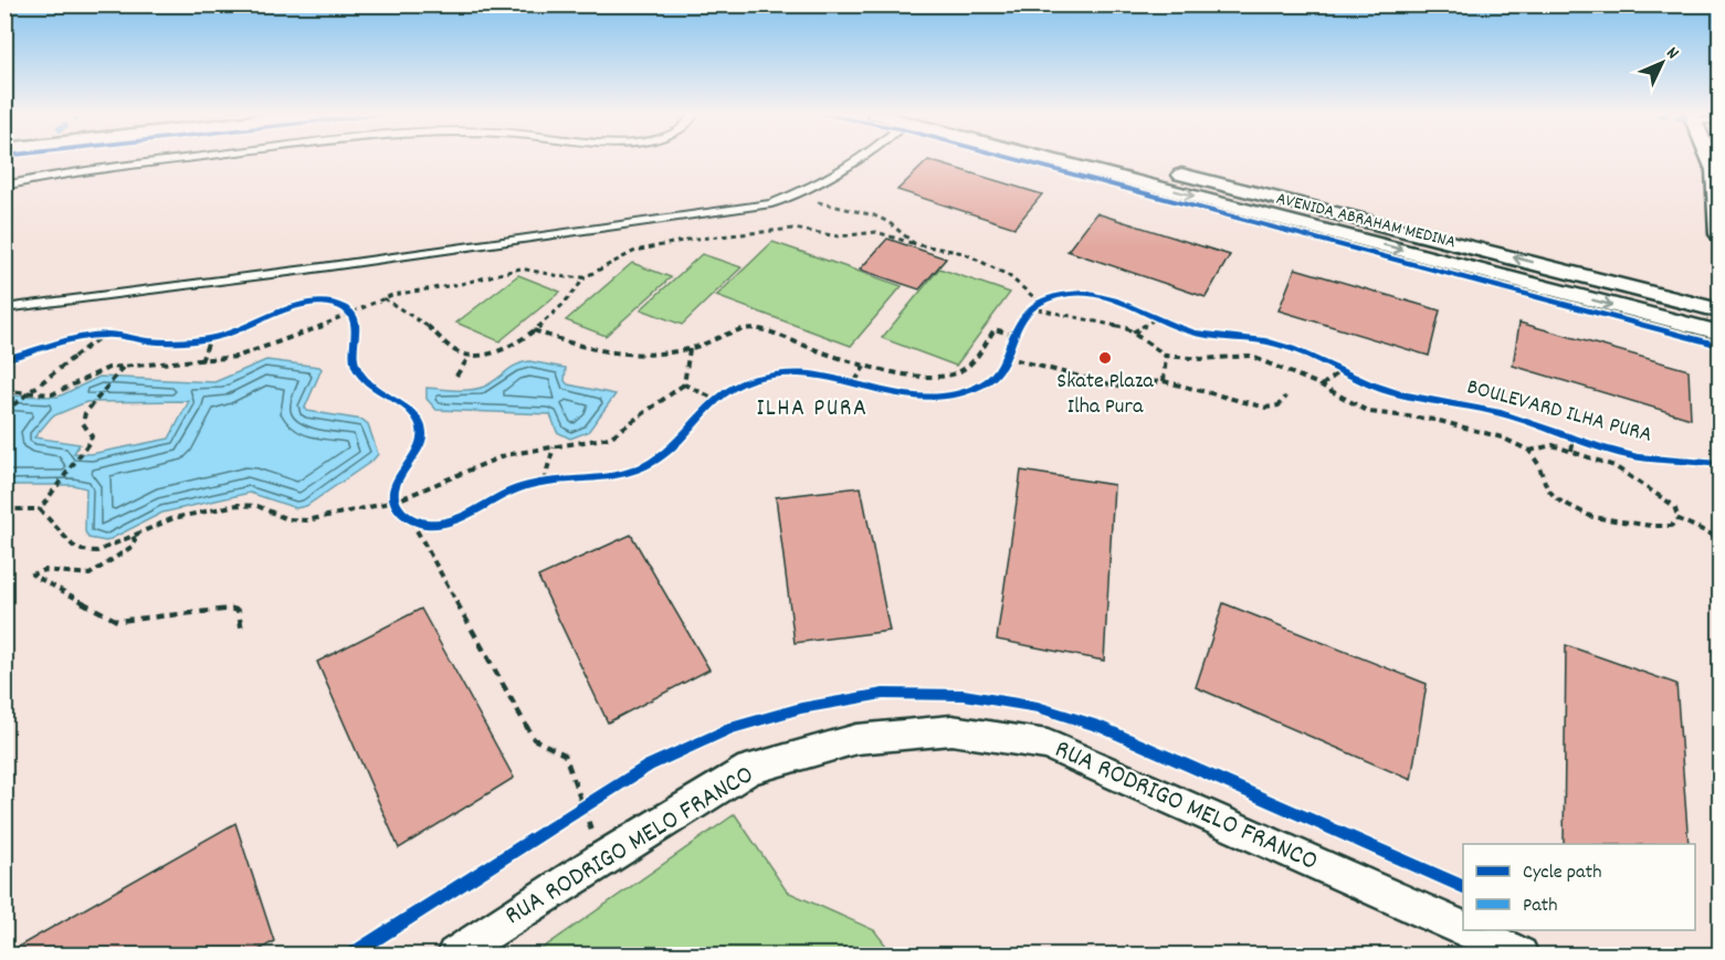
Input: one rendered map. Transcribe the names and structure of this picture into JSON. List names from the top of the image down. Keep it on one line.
{"streets":{"street":["AVENIDA ABRAHAM MEDINA","RUA RODRIGO MELO FRANCO"],"cycle path":["BOULEVARD ILHA PURA"]},"districts":["ILHA PURA"],"places":["Skate Plaza Ilha Pura"],"legend":["Cycle path","Path"],"north":"top right"}
